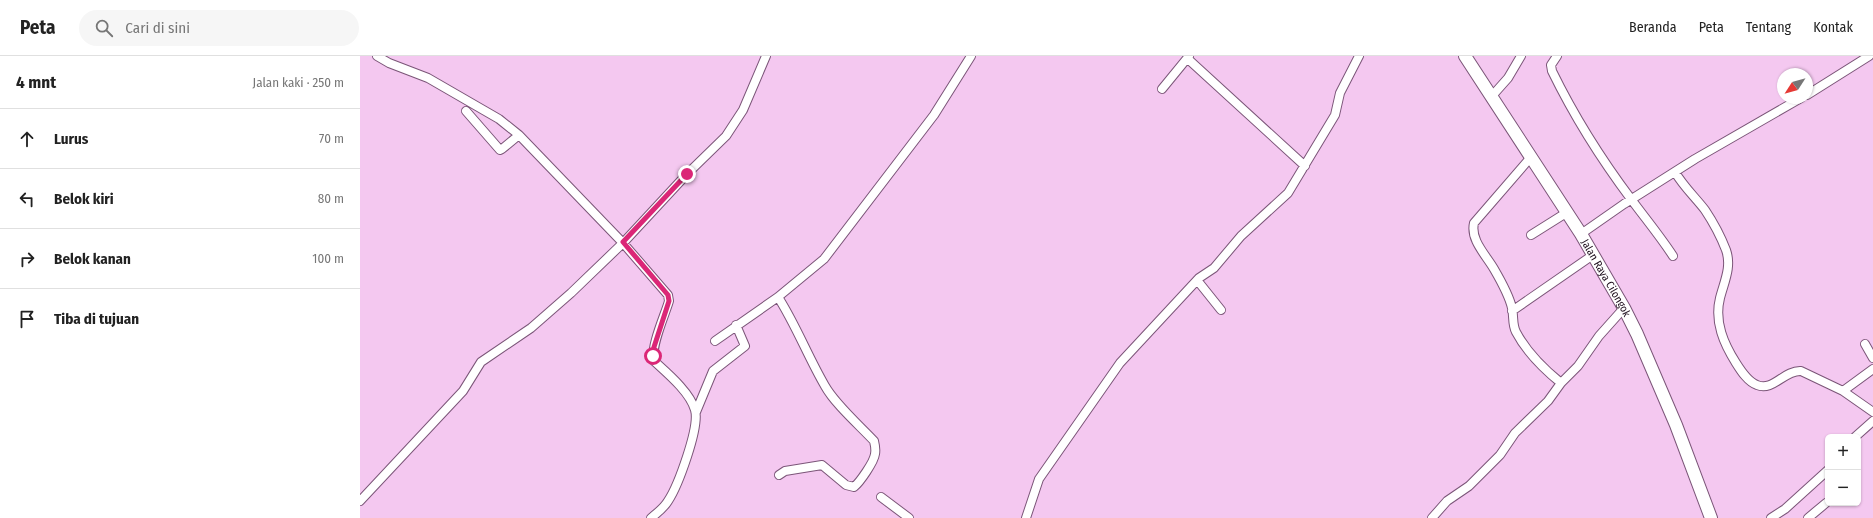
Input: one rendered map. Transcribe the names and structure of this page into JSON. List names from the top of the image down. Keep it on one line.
{"streets":{"highway":["Jalan Raya Cilongok"]},"north":"bottom left","page":{"header":"Peta","search":"Cari di sini","nav":["Beranda","Peta","Tentang","Kontak"],"heading":["4 mnt","Jalan kaki · 250 m"],"list":[["Lurus","70 m"],["Belok kiri","80 m"],["Belok kanan","100 m"],"Tiba di tujuan"],"map_buttons":["+","−"]}}
